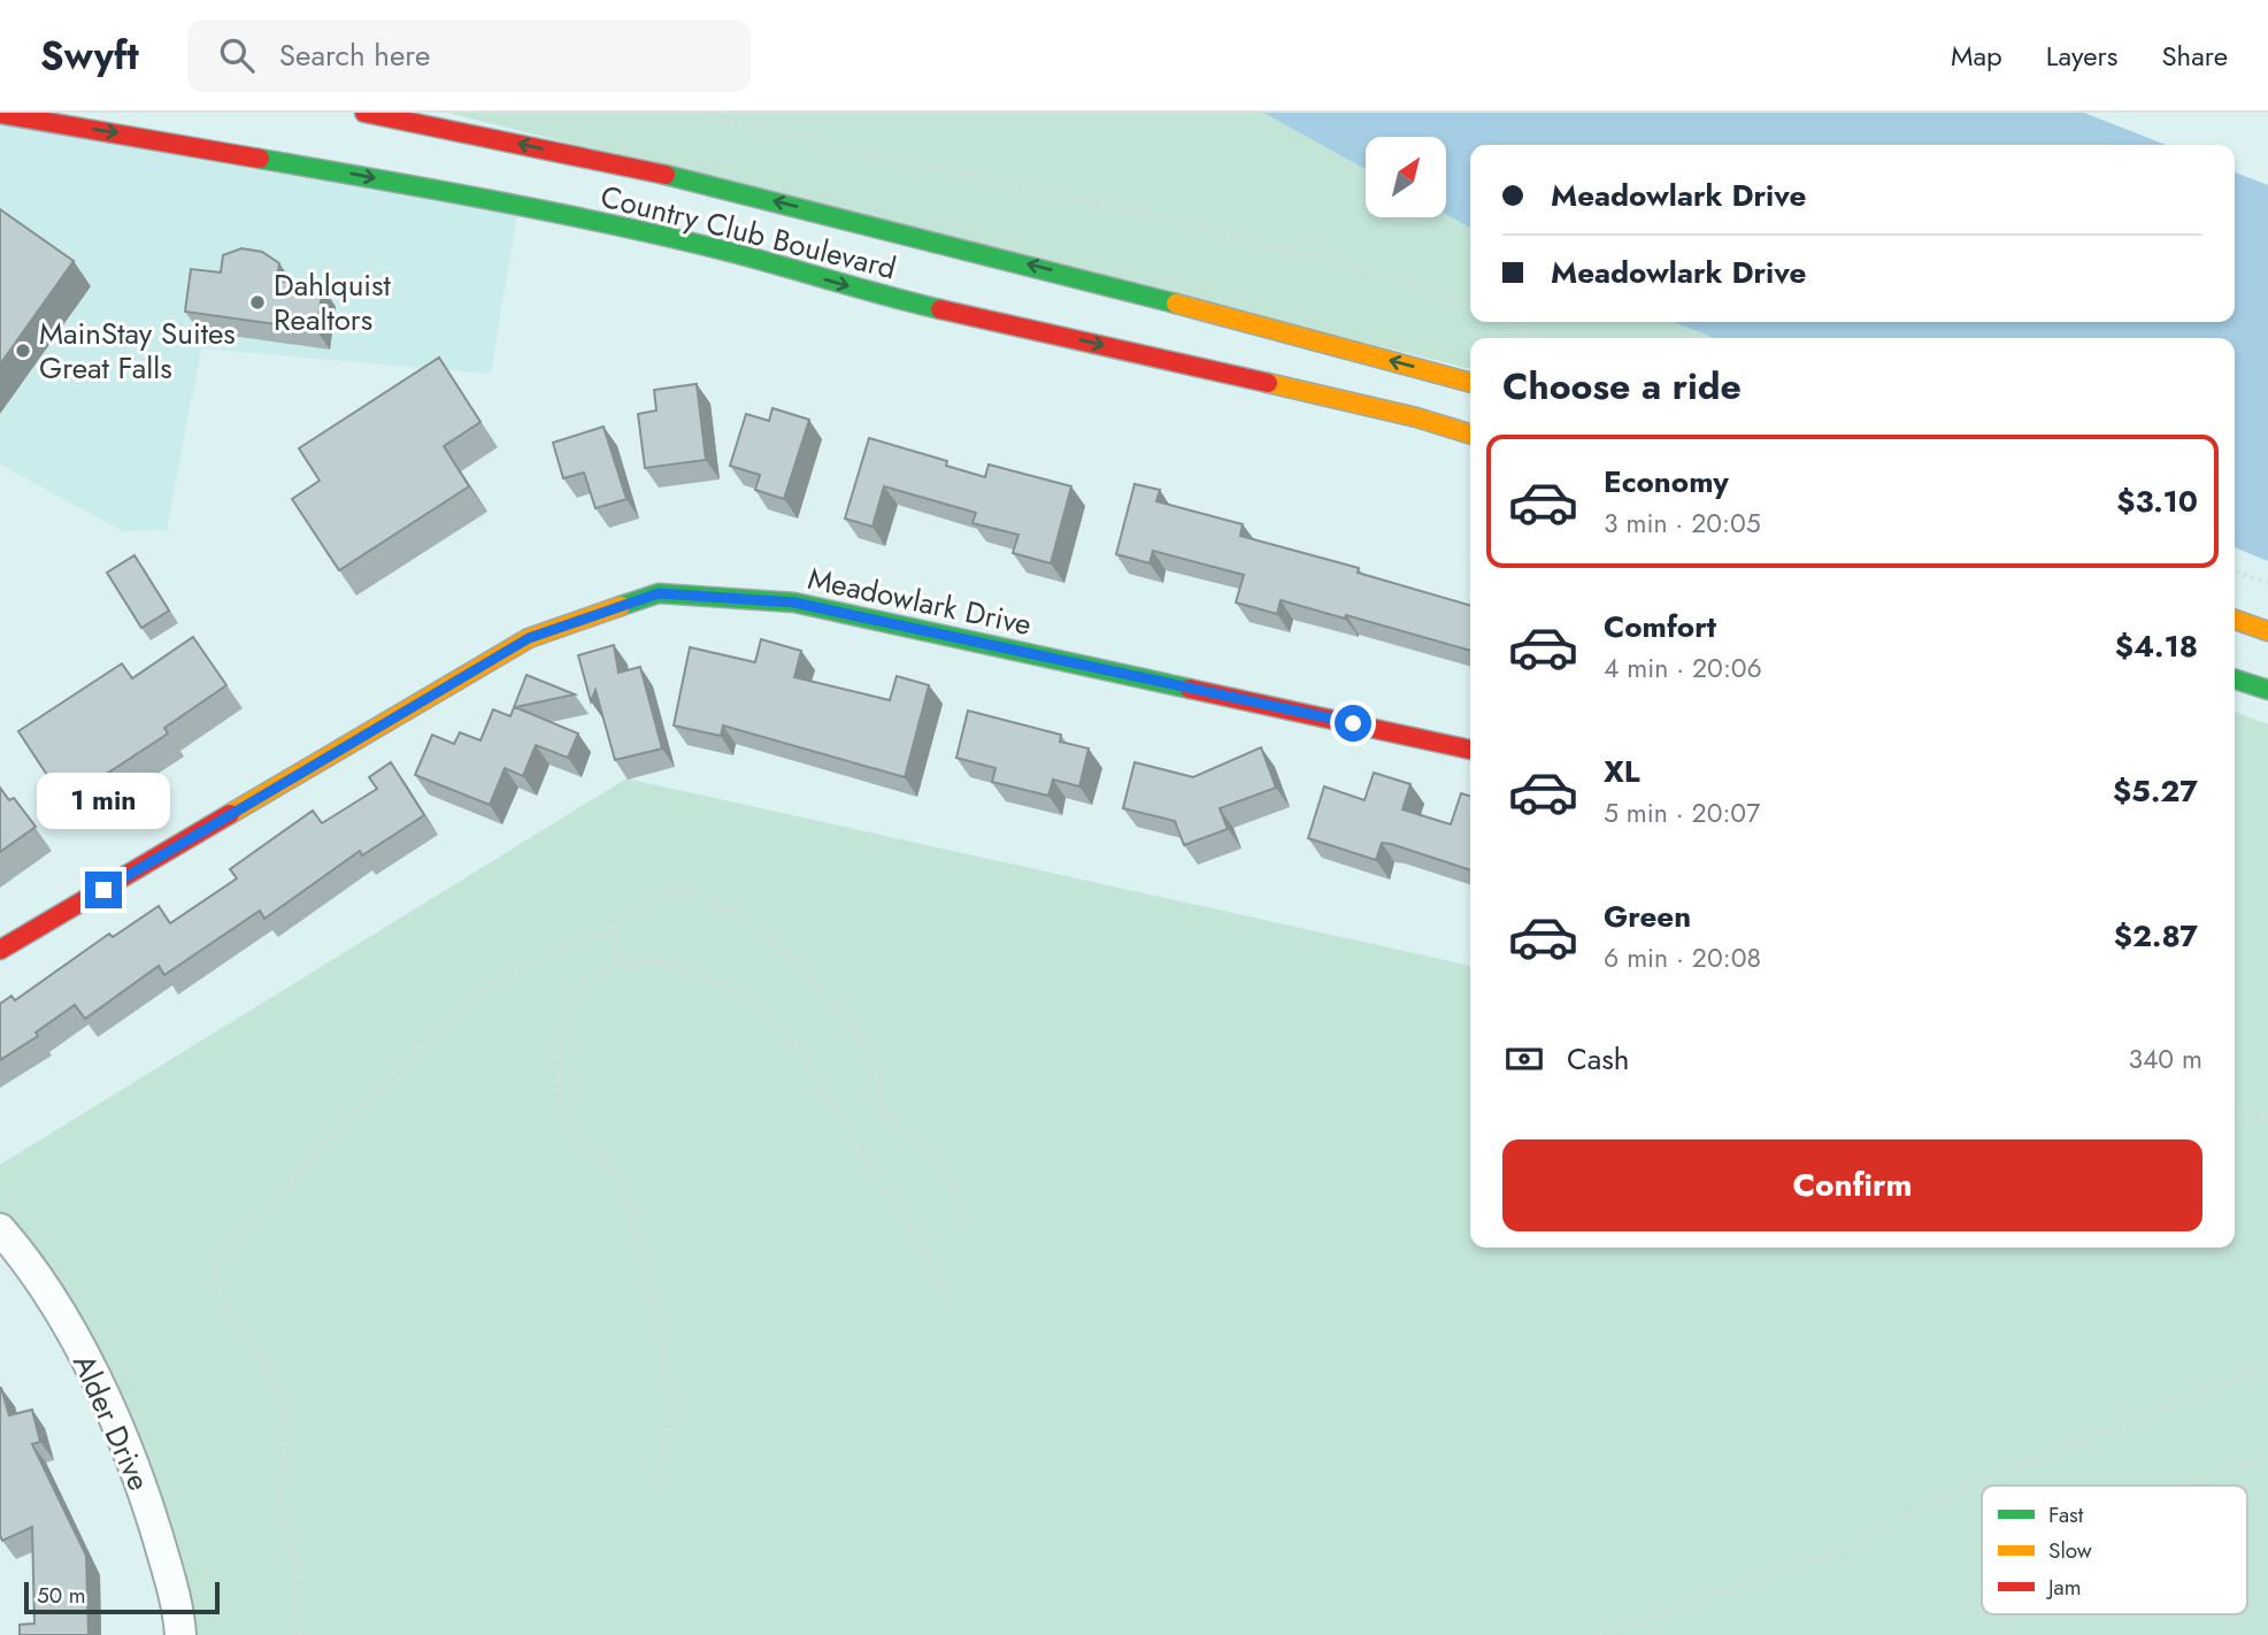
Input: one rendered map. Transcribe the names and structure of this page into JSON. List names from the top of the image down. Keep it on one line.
{"streets":{"main road":["Country Club Boulevard","Meadowlark Drive"],"street":["Alder Drive"]},"places":["Dahlquist Realtors","MainStay Suites Great Falls"],"legend":["Fast","Slow","Jam"],"scale_bar":"50 m","north":"top right","page":{"header":"Swyft","search":"Search here","nav":["Map","Layers","Share"],"banner":["Meadowlark Drive","Meadowlark Drive"],"heading":"Choose a ride","list":[{"name":"Economy","note":"3 min · 20:05","value":"$3.10"},{"name":"Comfort","note":"4 min · 20:06","value":"$4.18"},{"name":"XL","note":"5 min · 20:07","value":"$5.27"},{"name":"Green","note":"6 min · 20:08","value":"$2.87"}],"bubble":"1 min","pay":["Cash","340 m"],"buttons":"Confirm","scale":"50 m"}}
